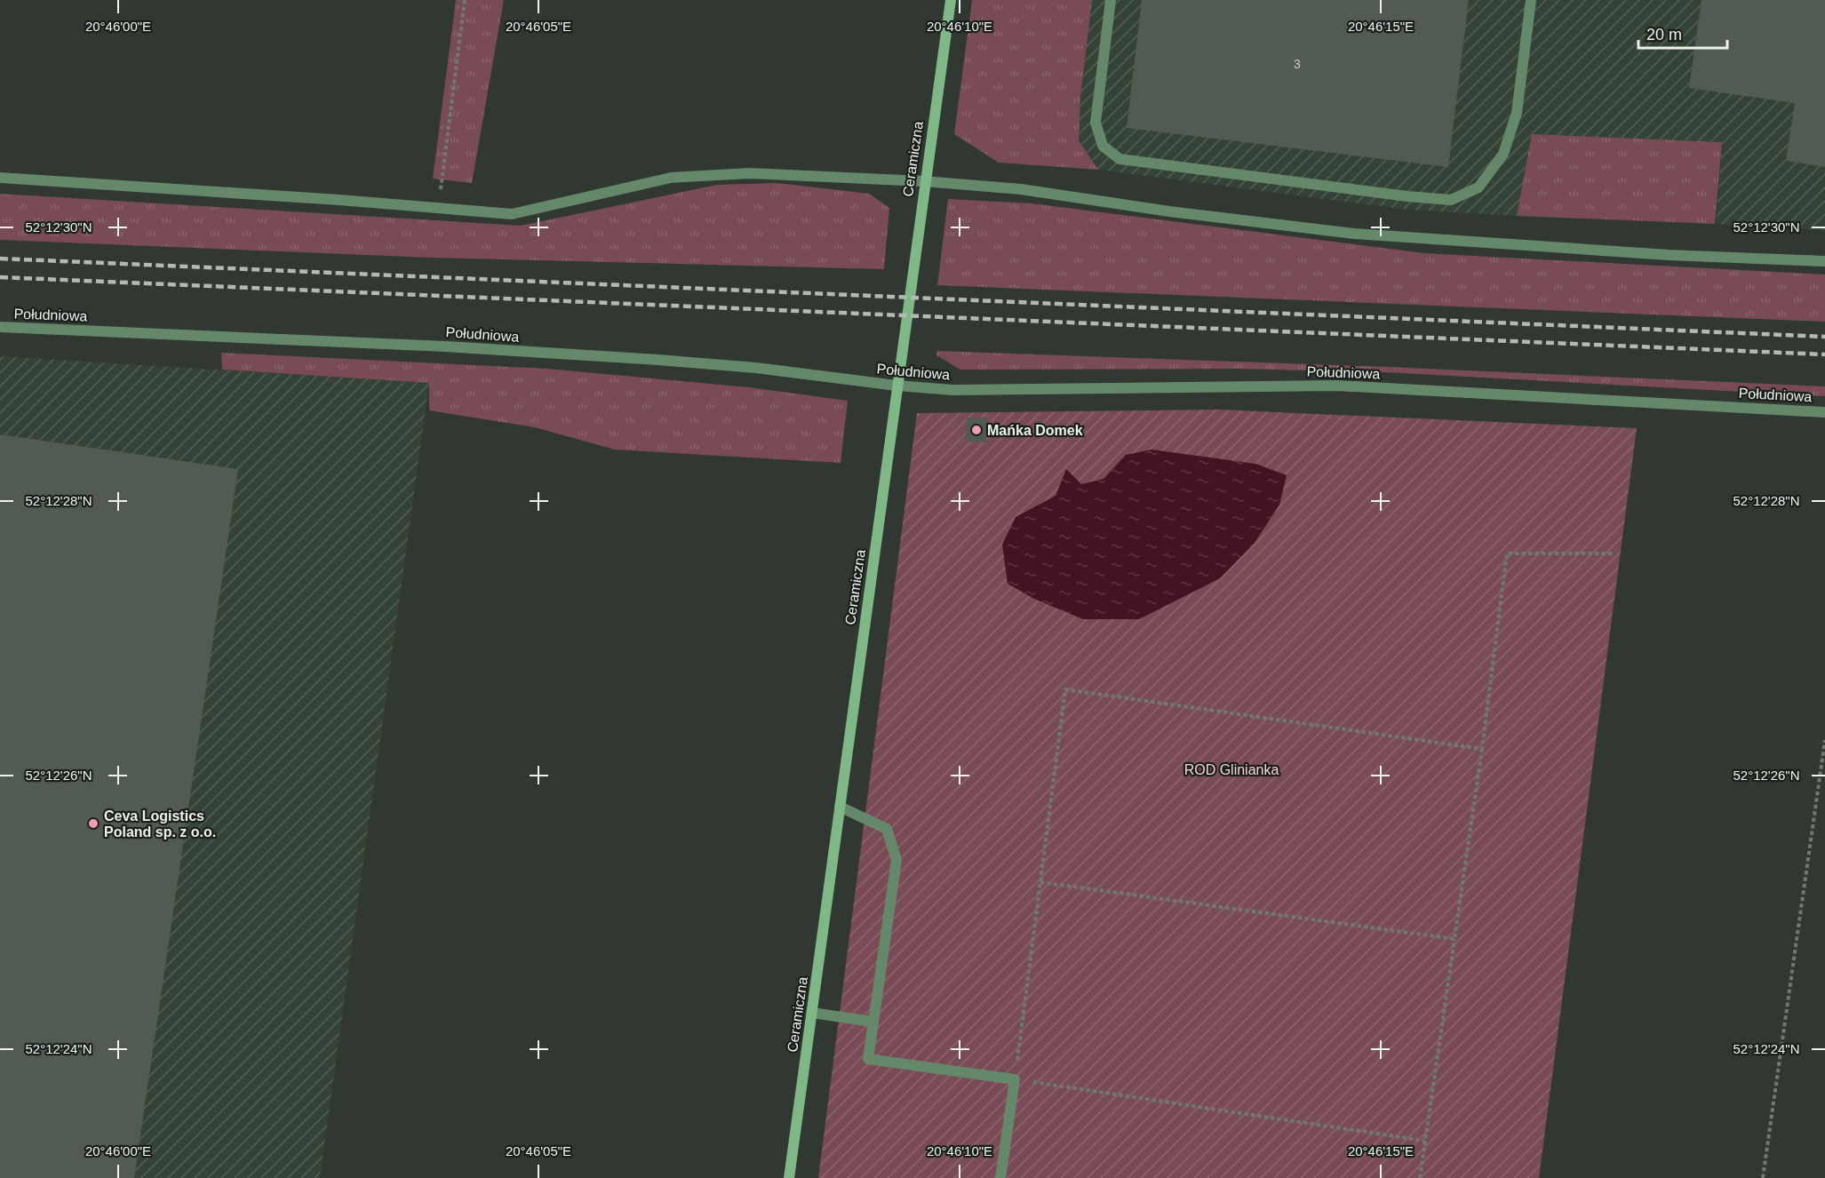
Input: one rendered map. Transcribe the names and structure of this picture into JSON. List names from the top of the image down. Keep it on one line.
{"streets":{"main road":["Ceramiczna"],"street":["Południowa"]},"crossings":[["Ceramiczna","Południowa"]],"parks":["ROD Glinianka"],"places":["Mańka Domek","Ceva Logistics Poland sp. z o.o."],"house_numbers":["3"],"scale_bar":"20 m","coordinates":["20°46'00\"E","20°46'05\"E","20°46'10\"E","20°46'15\"E","52°12'30\"N","52°12'28\"N","52°12'26\"N","52°12'24\"N"]}
